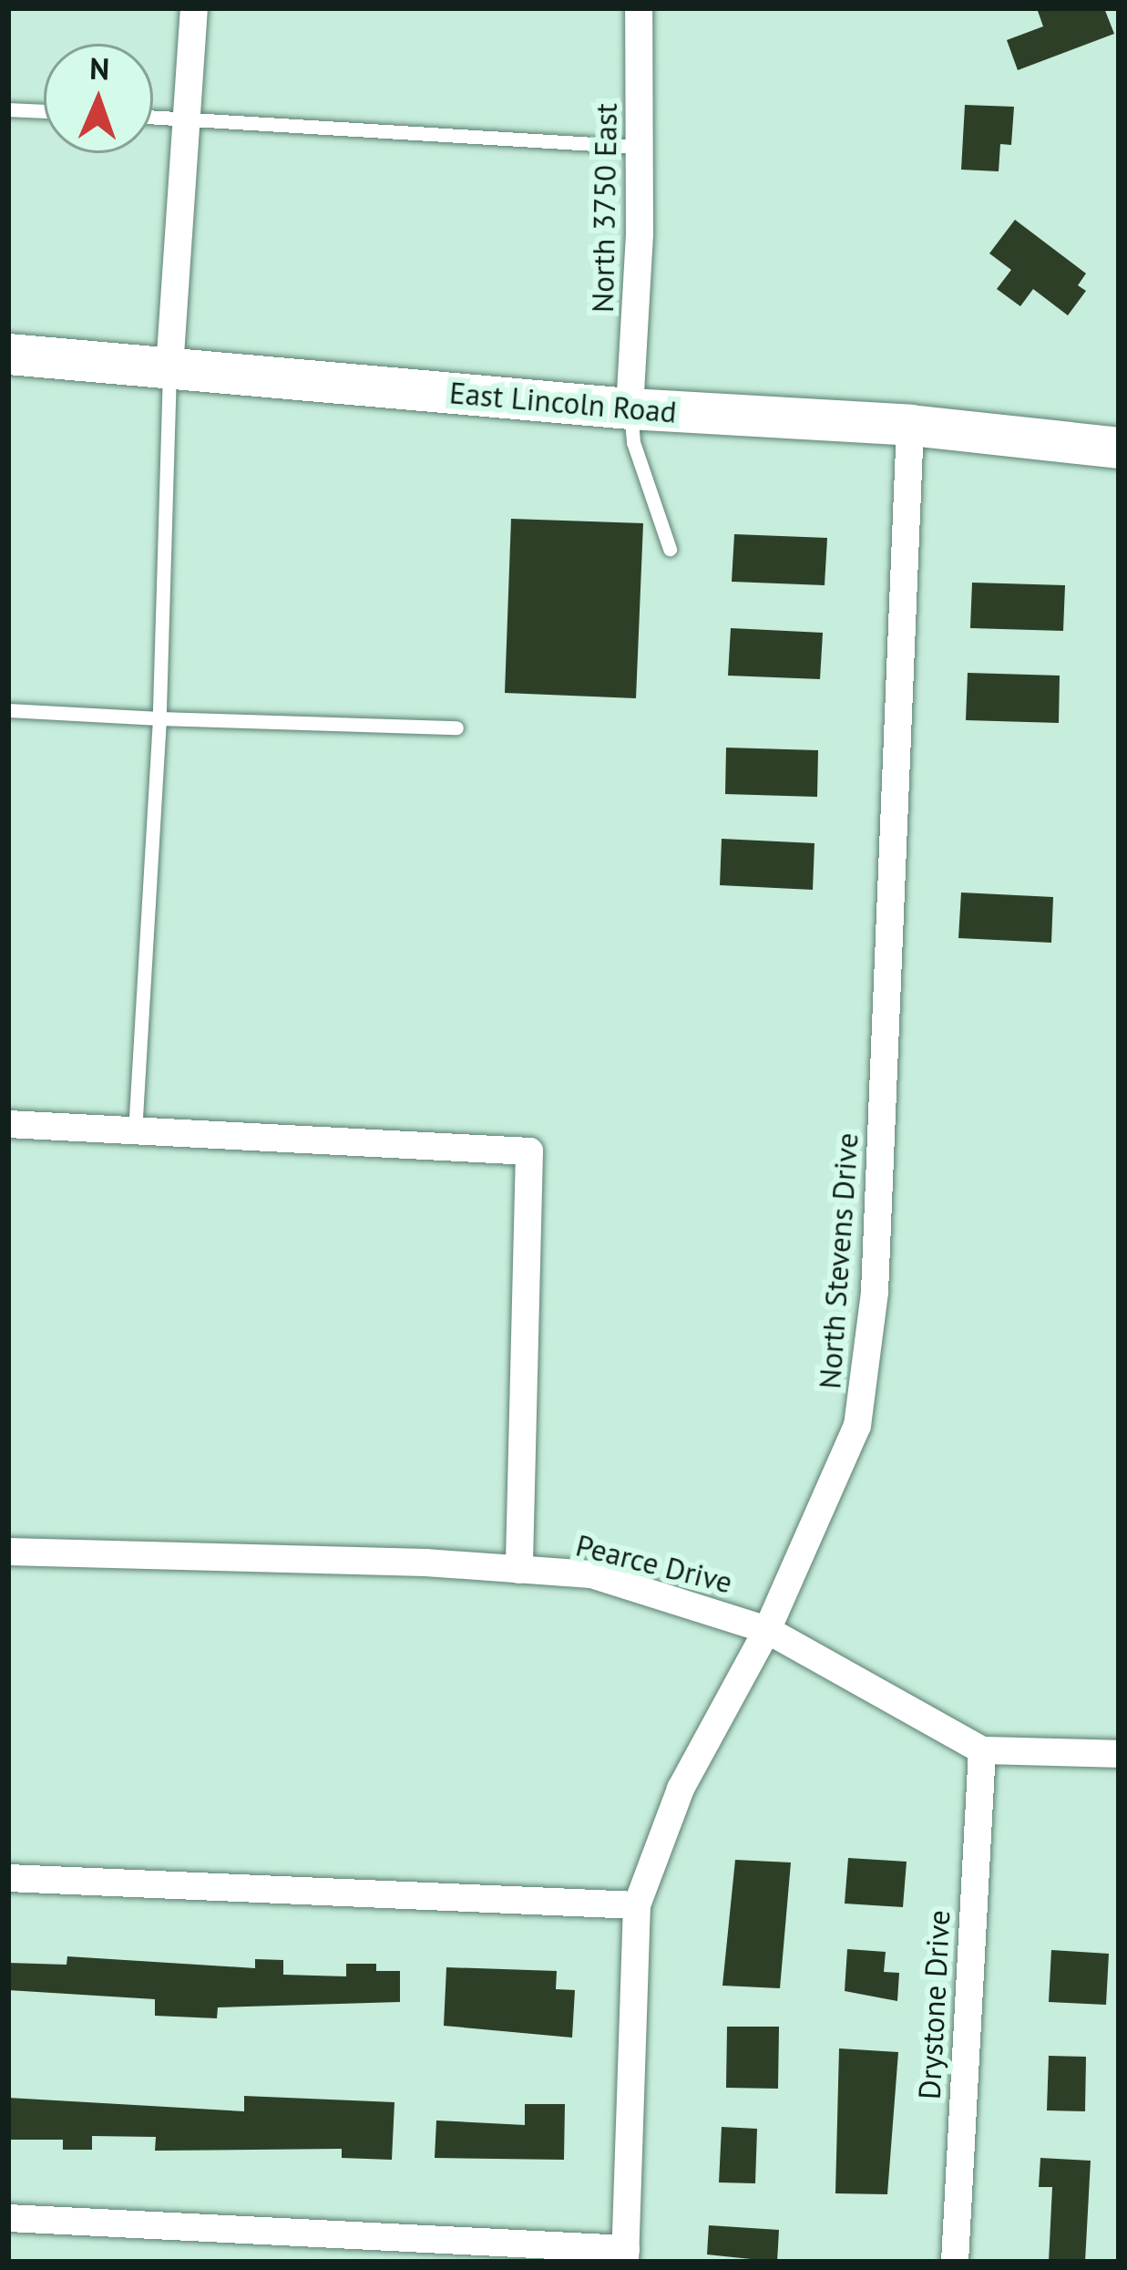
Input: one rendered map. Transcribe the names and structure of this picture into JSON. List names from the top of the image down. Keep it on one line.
{"streets":{"main road":["East Lincoln Road"],"street":["North 3750 East","North Stevens Drive","Pearce Drive","Drystone Drive"]},"crossings":[["North 3750 East","East Lincoln Road"],["East Lincoln Road","North Stevens Drive"],["North Stevens Drive","Pearce Drive"],["Pearce Drive","Drystone Drive"]],"north":"top"}
